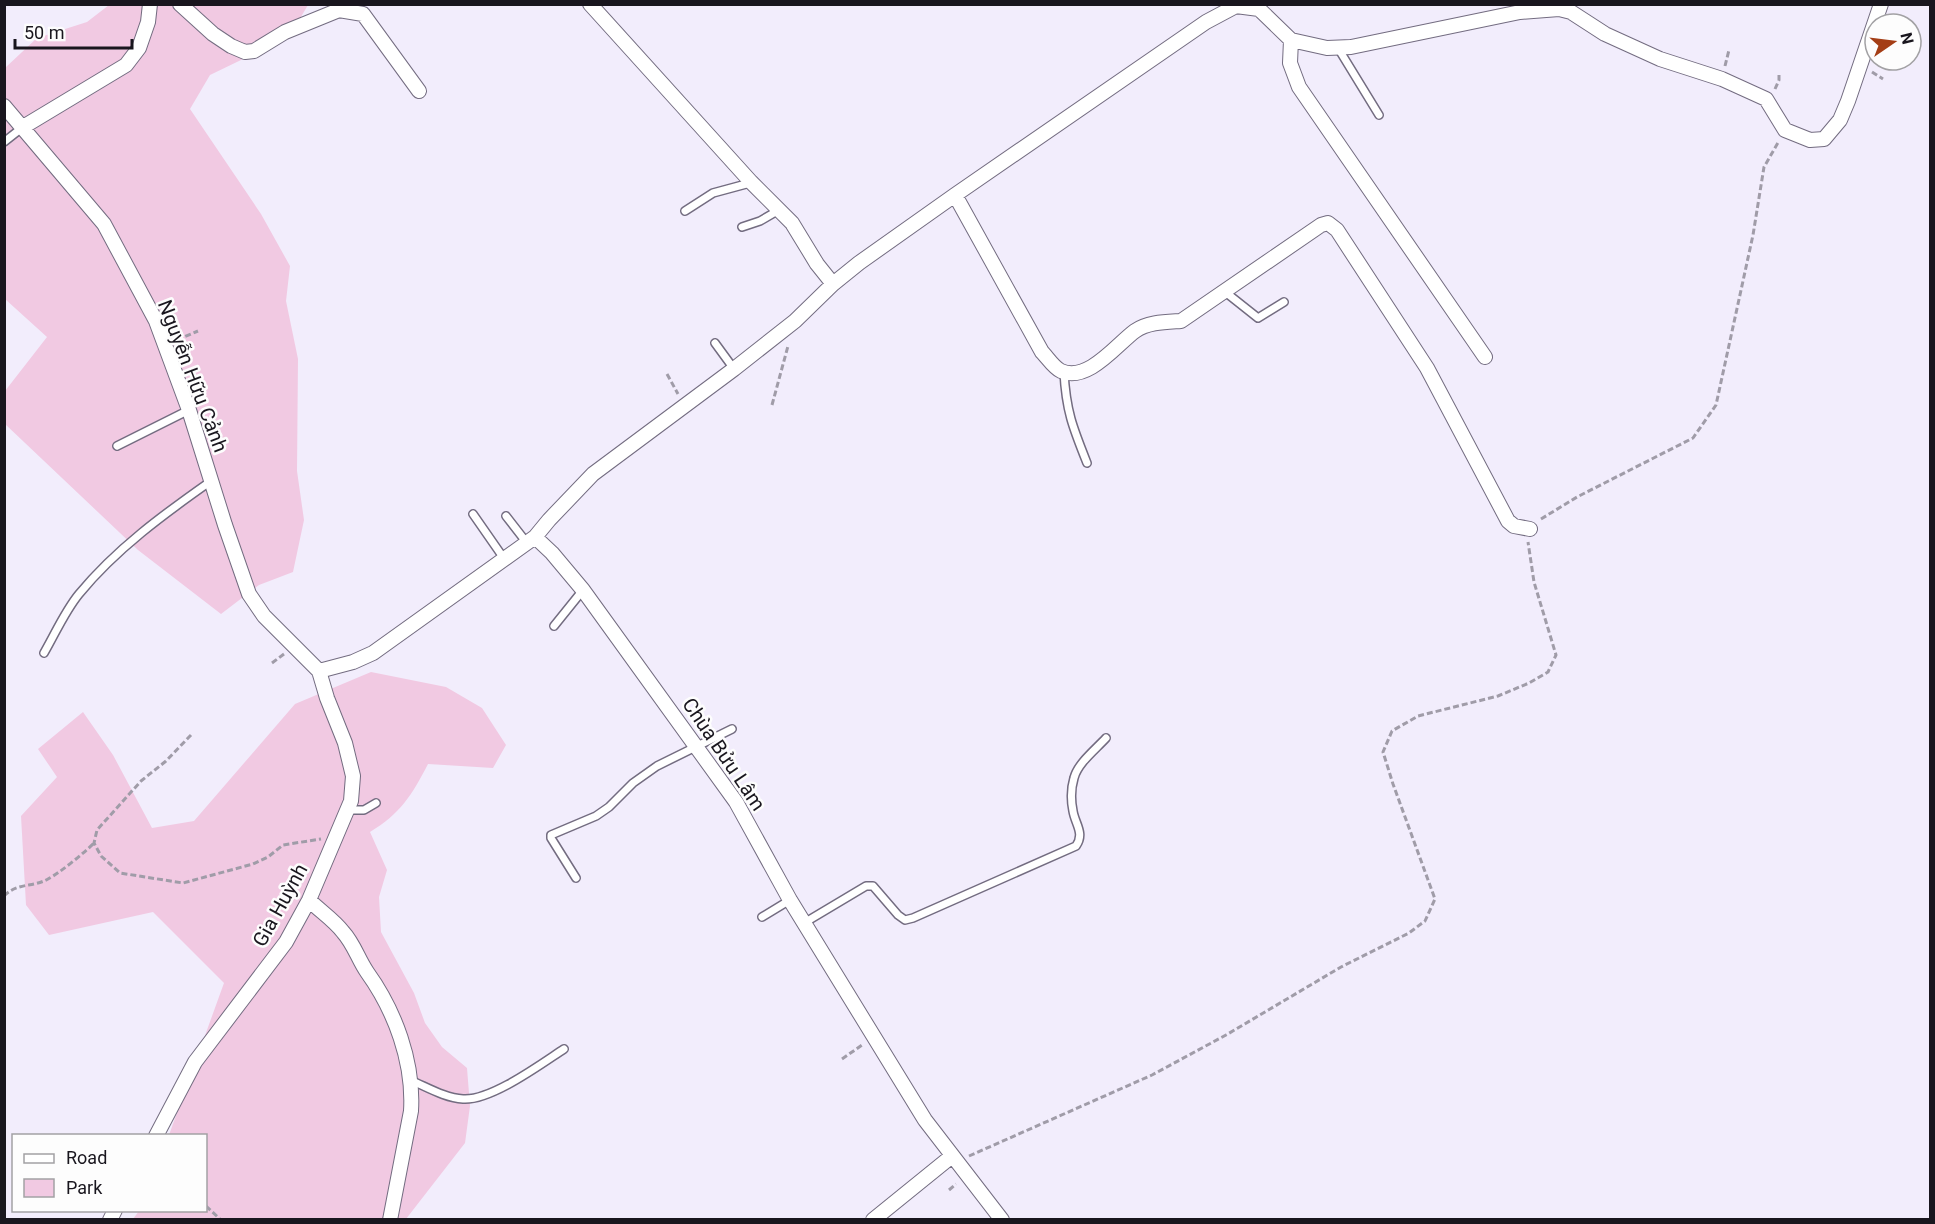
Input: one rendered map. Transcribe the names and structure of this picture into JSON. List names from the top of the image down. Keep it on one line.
{"streets":{"street":["Nguyễn Hữu Cảnh","Chùa Bửu Lâm","Gia Huỳnh"]},"crossings":[["Nguyễn Hữu Cảnh","Gia Huỳnh"]],"legend":["Road","Park"],"scale_bar":"50 m","north":"right"}
